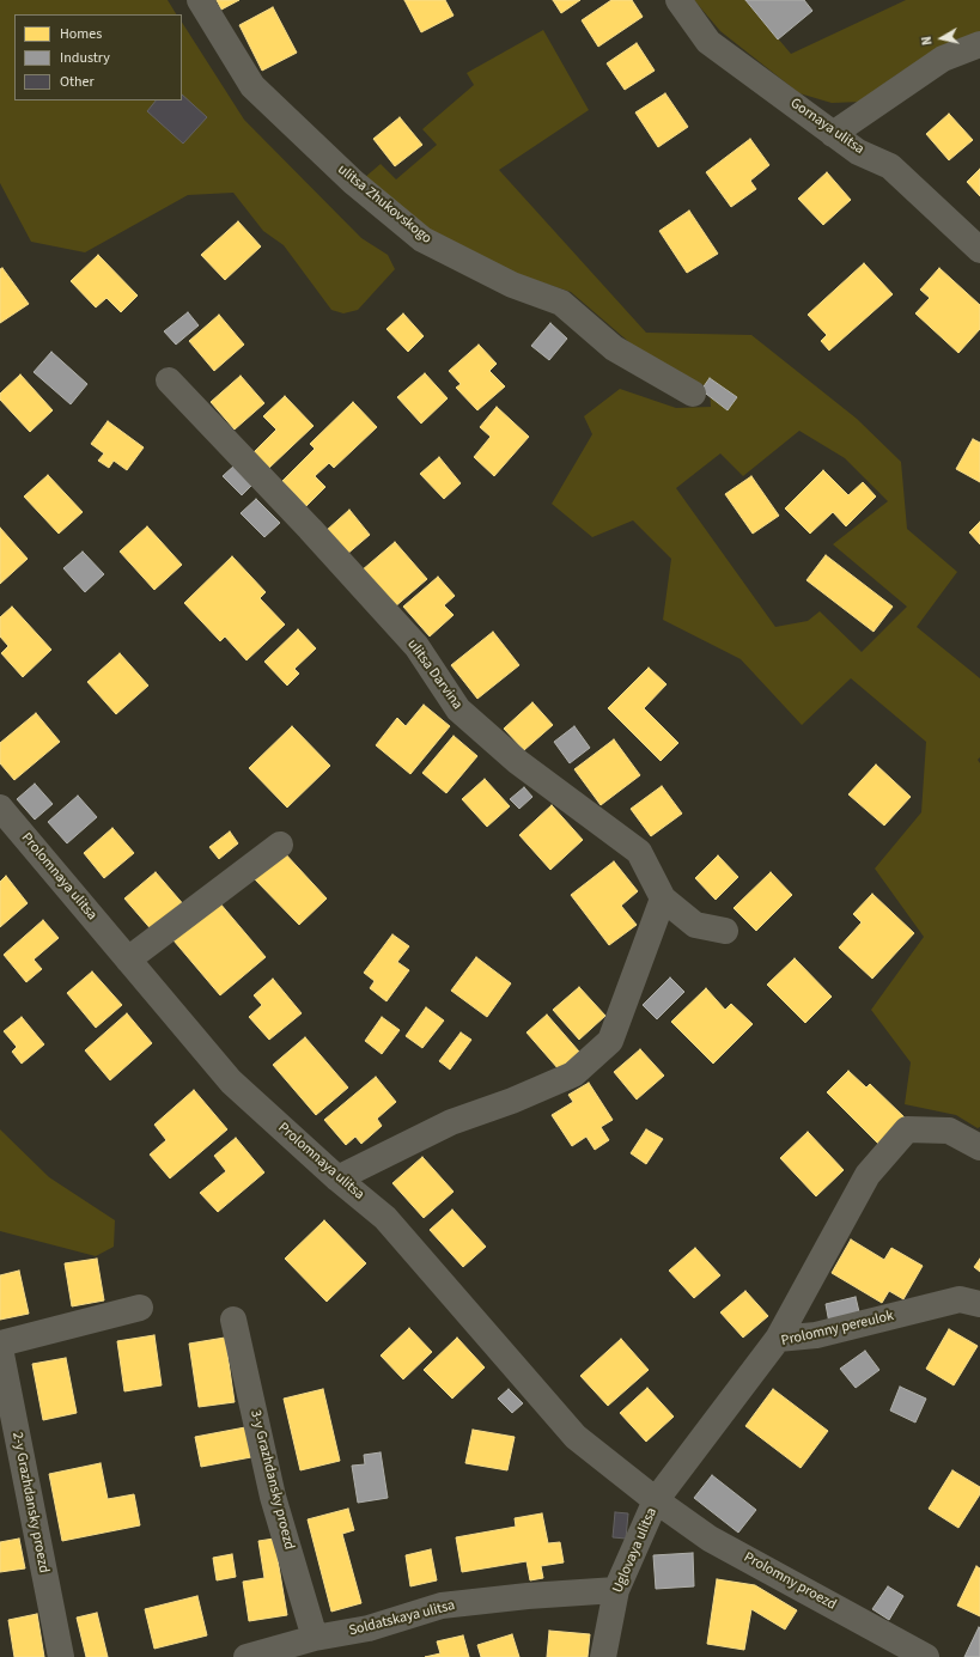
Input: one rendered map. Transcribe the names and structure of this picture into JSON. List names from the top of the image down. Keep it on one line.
{"streets":{"street":["Gornaya ulitsa","ulitsa Zhukovskogo","ulitsa Darvina","Prolomnaya ulitsa","Prolomny pereulok","3-y Grazhdansky proezd","2-y Grazhdansky proezd","Uglovaya ulitsa","Prolomny proezd","Soldatskaya ulitsa"]},"crossings":[["Prolomnaya ulitsa","Prolomny pereulok"],["Prolomnaya ulitsa","Uglovaya ulitsa"],["Prolomnaya ulitsa","Prolomny proezd"],["Prolomny pereulok","Uglovaya ulitsa"],["Prolomny pereulok","Prolomny proezd"],["3-y Grazhdansky proezd","Soldatskaya ulitsa"],["Uglovaya ulitsa","Prolomny proezd"],["Uglovaya ulitsa","Soldatskaya ulitsa"]],"legend":["Homes","Industry","Other"],"north":"left"}
